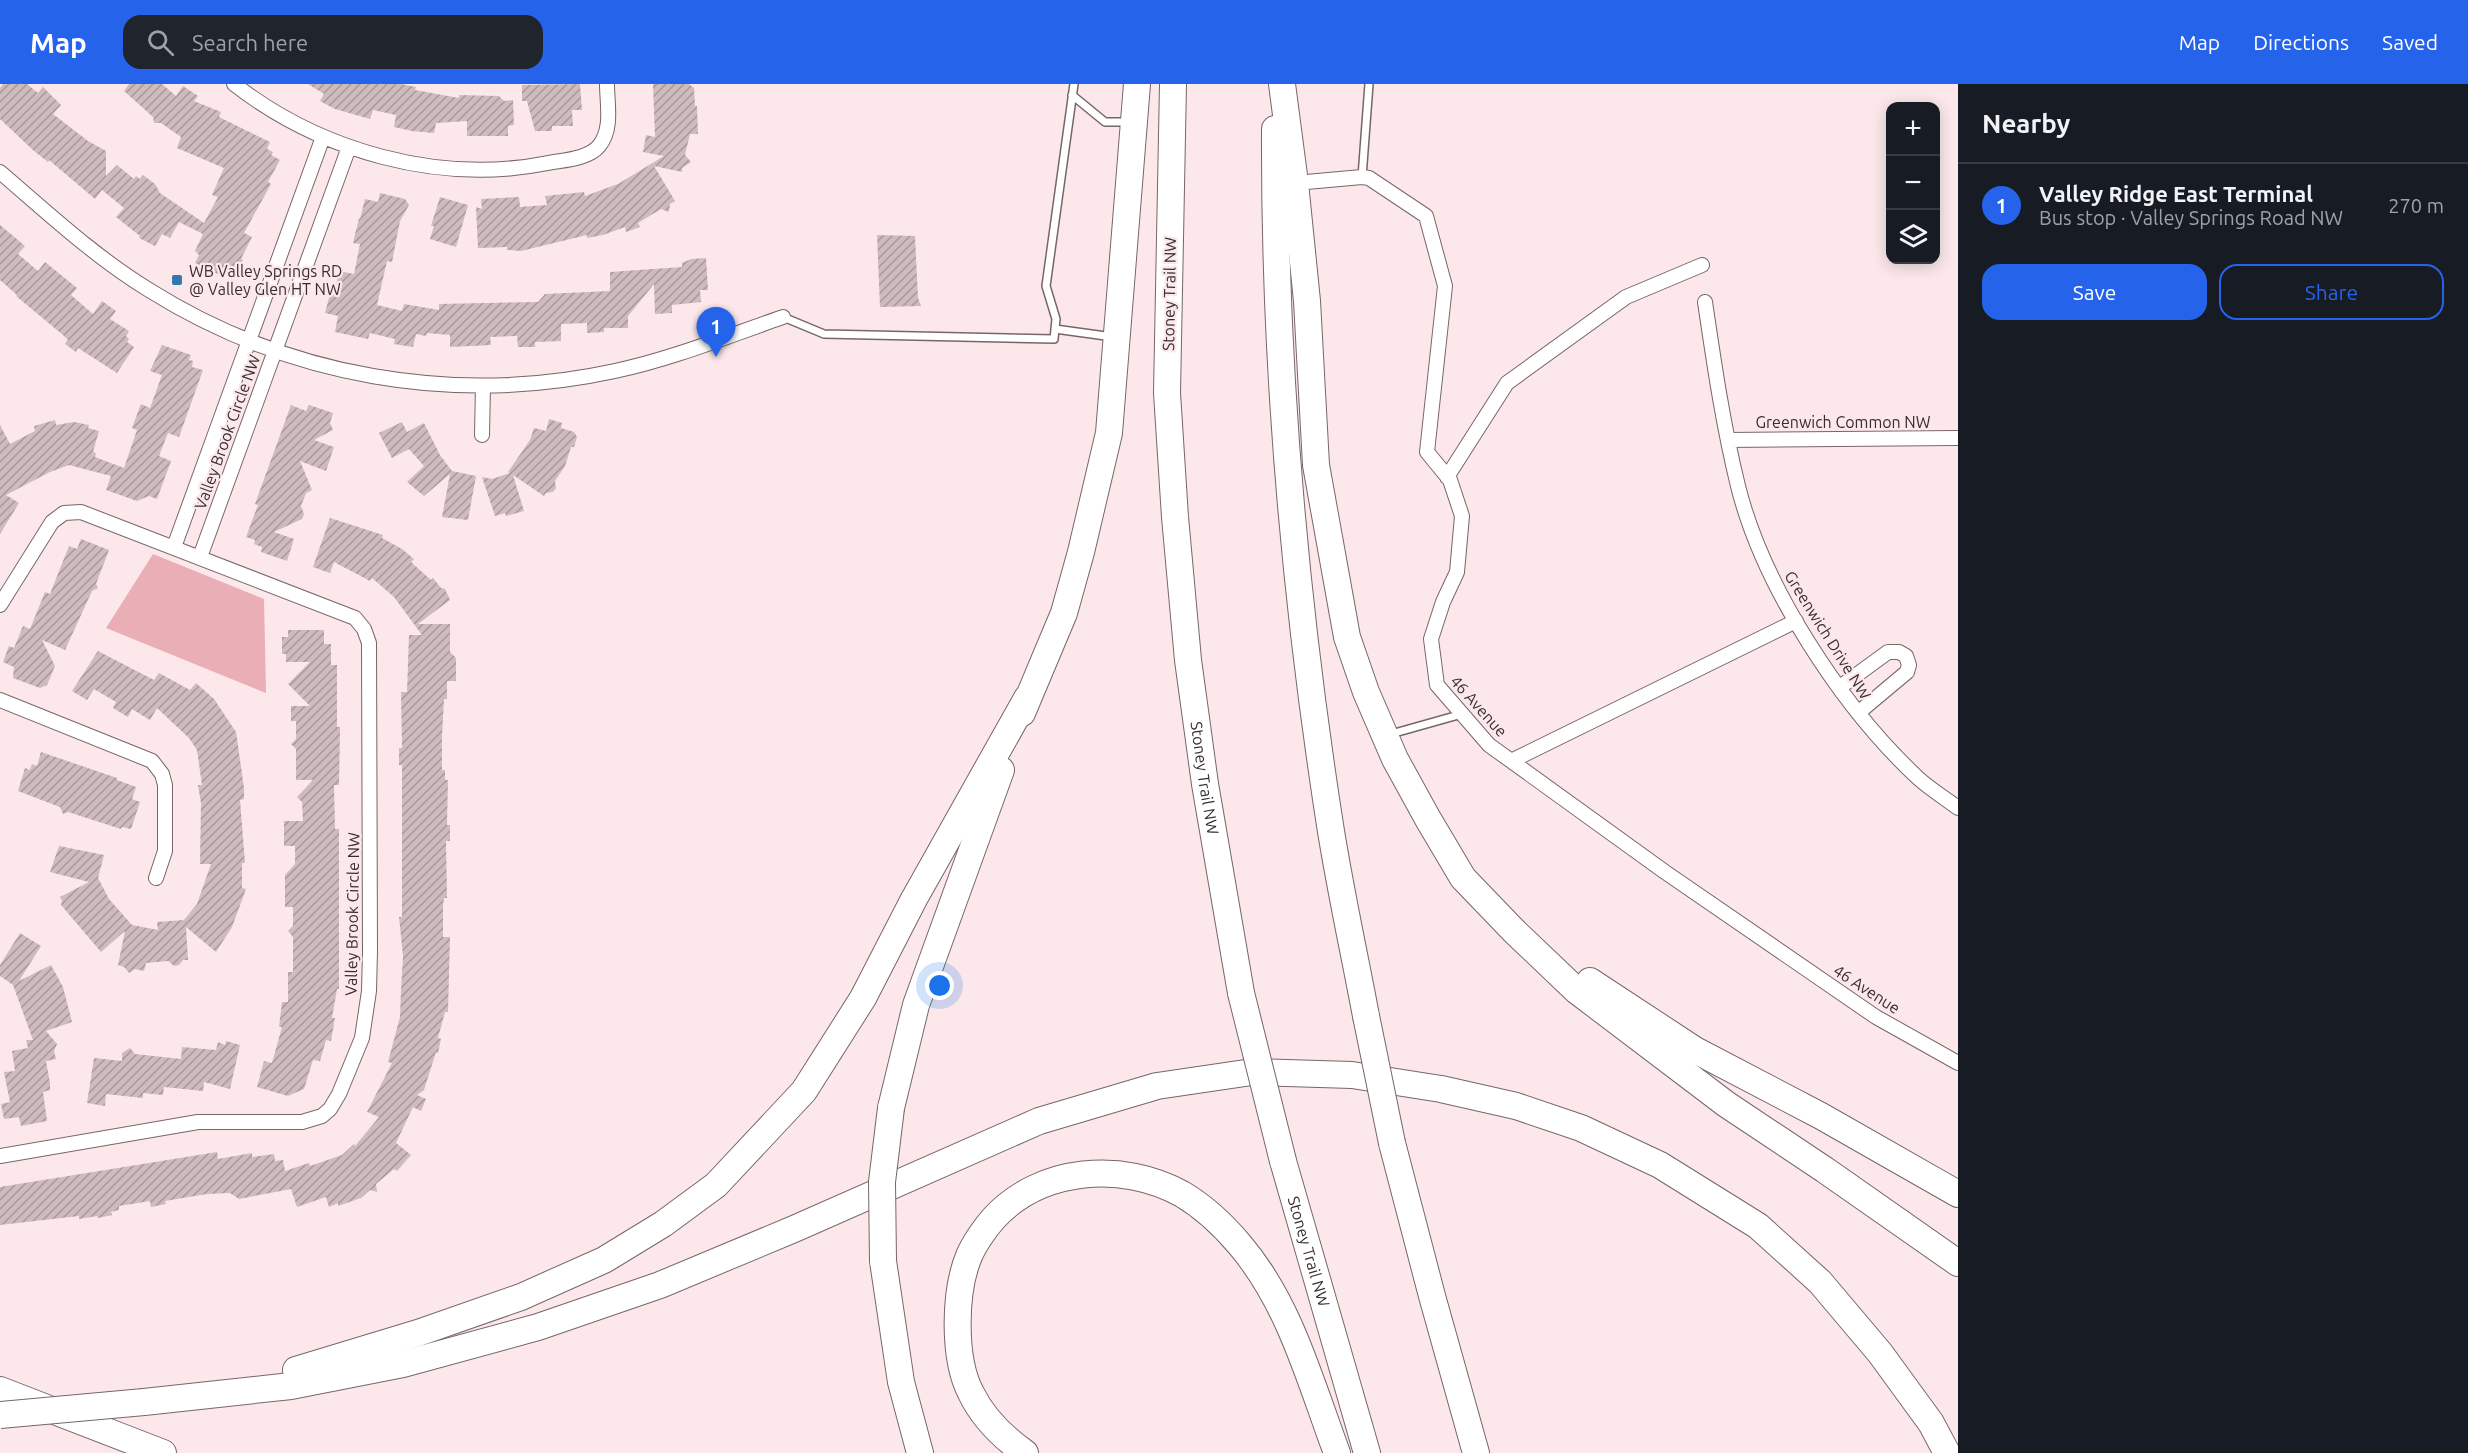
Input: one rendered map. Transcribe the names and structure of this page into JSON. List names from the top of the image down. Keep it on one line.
{"streets":{"highway":["Stoney Trail NW"],"street":["Greenwich Common NW","Valley Brook Circle NW","Greenwich Drive NW","46 Avenue"]},"crossings":[["Greenwich Common NW","Greenwich Drive NW"]],"places":{"transit":["WB Valley Springs RD @ Valley Glen HT NW"]},"page":{"header":"Map","search":"Search here","nav":["Map","Directions","Saved"],"heading":"Nearby","map_buttons":["+","−"],"list":[{"mark":"1","name":"Valley Ridge East Terminal","note":"Bus stop · Valley Springs Road NW","value":"270 m"}],"buttons":["Save","Share"],"pins":"1"}}
